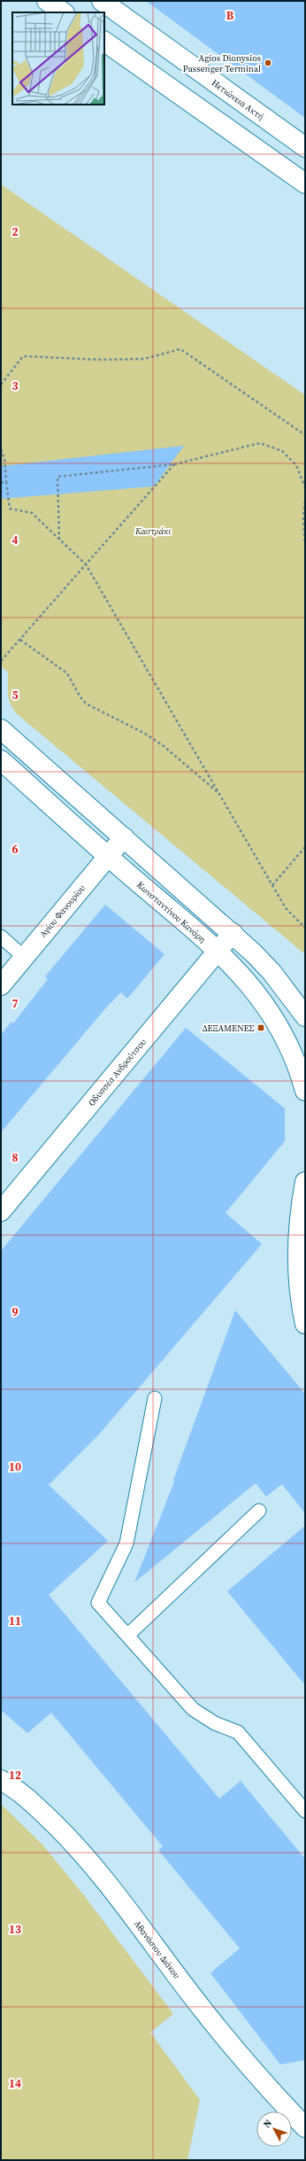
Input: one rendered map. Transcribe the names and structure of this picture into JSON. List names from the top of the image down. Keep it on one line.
{"streets":{"street":["Ηετιώνεια Ακτή","Αγίου Φανουρίου","Κωνσταντίνου Κανάρη","Οδυσσέα Ανδρούτσου","Αθανάσιου Διάκου"]},"crossings":[["Αγίου Φανουρίου","Κωνσταντίνου Κανάρη"],["Κωνσταντίνου Κανάρη","Οδυσσέα Ανδρούτσου"]],"parks":["Καστράκι"],"places":{"other":["Agios Dionysios Passenger Terminal"],"transit":["ΔΕΞΑΜΕΝΕΣ"]},"north":"top left","grid":{"columns":["B"],"rows":["2","3","4","5","6","7","8","9","10","11","12","13","14"]}}
